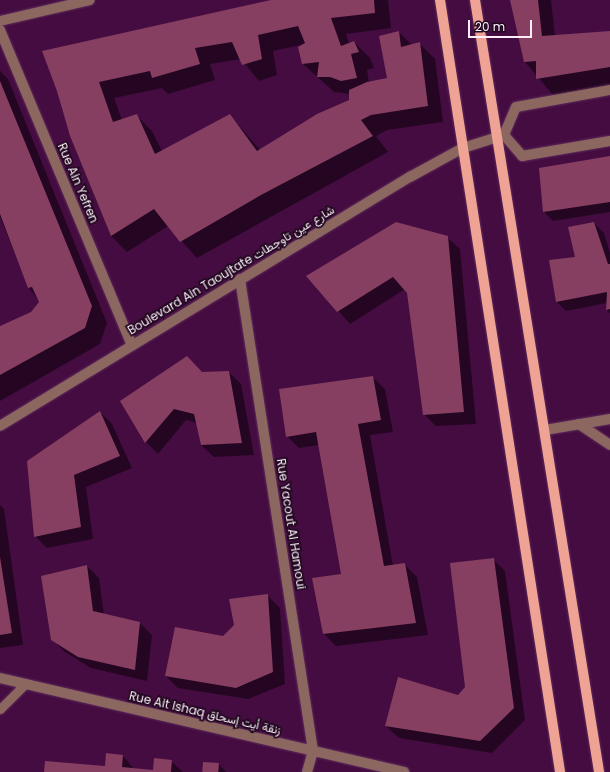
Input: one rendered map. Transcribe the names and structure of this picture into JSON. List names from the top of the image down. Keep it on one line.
{"streets":{"street":["Rue Ain Yefren","Boulevard Ain Taoujtate شارع عين تاوجطات","Rue Yacout Al Hamoui","Rue Ait Ishaq زنقة أيت إسحاق"]},"crossings":[["Rue Ain Yefren","Boulevard Ain Taoujtate شارع عين تاوجطات"],["Boulevard Ain Taoujtate شارع عين تاوجطات","Rue Yacout Al Hamoui"],["Rue Yacout Al Hamoui","Rue Ait Ishaq زنقة أيت إسحاق"]],"scale_bar":"20 m"}
